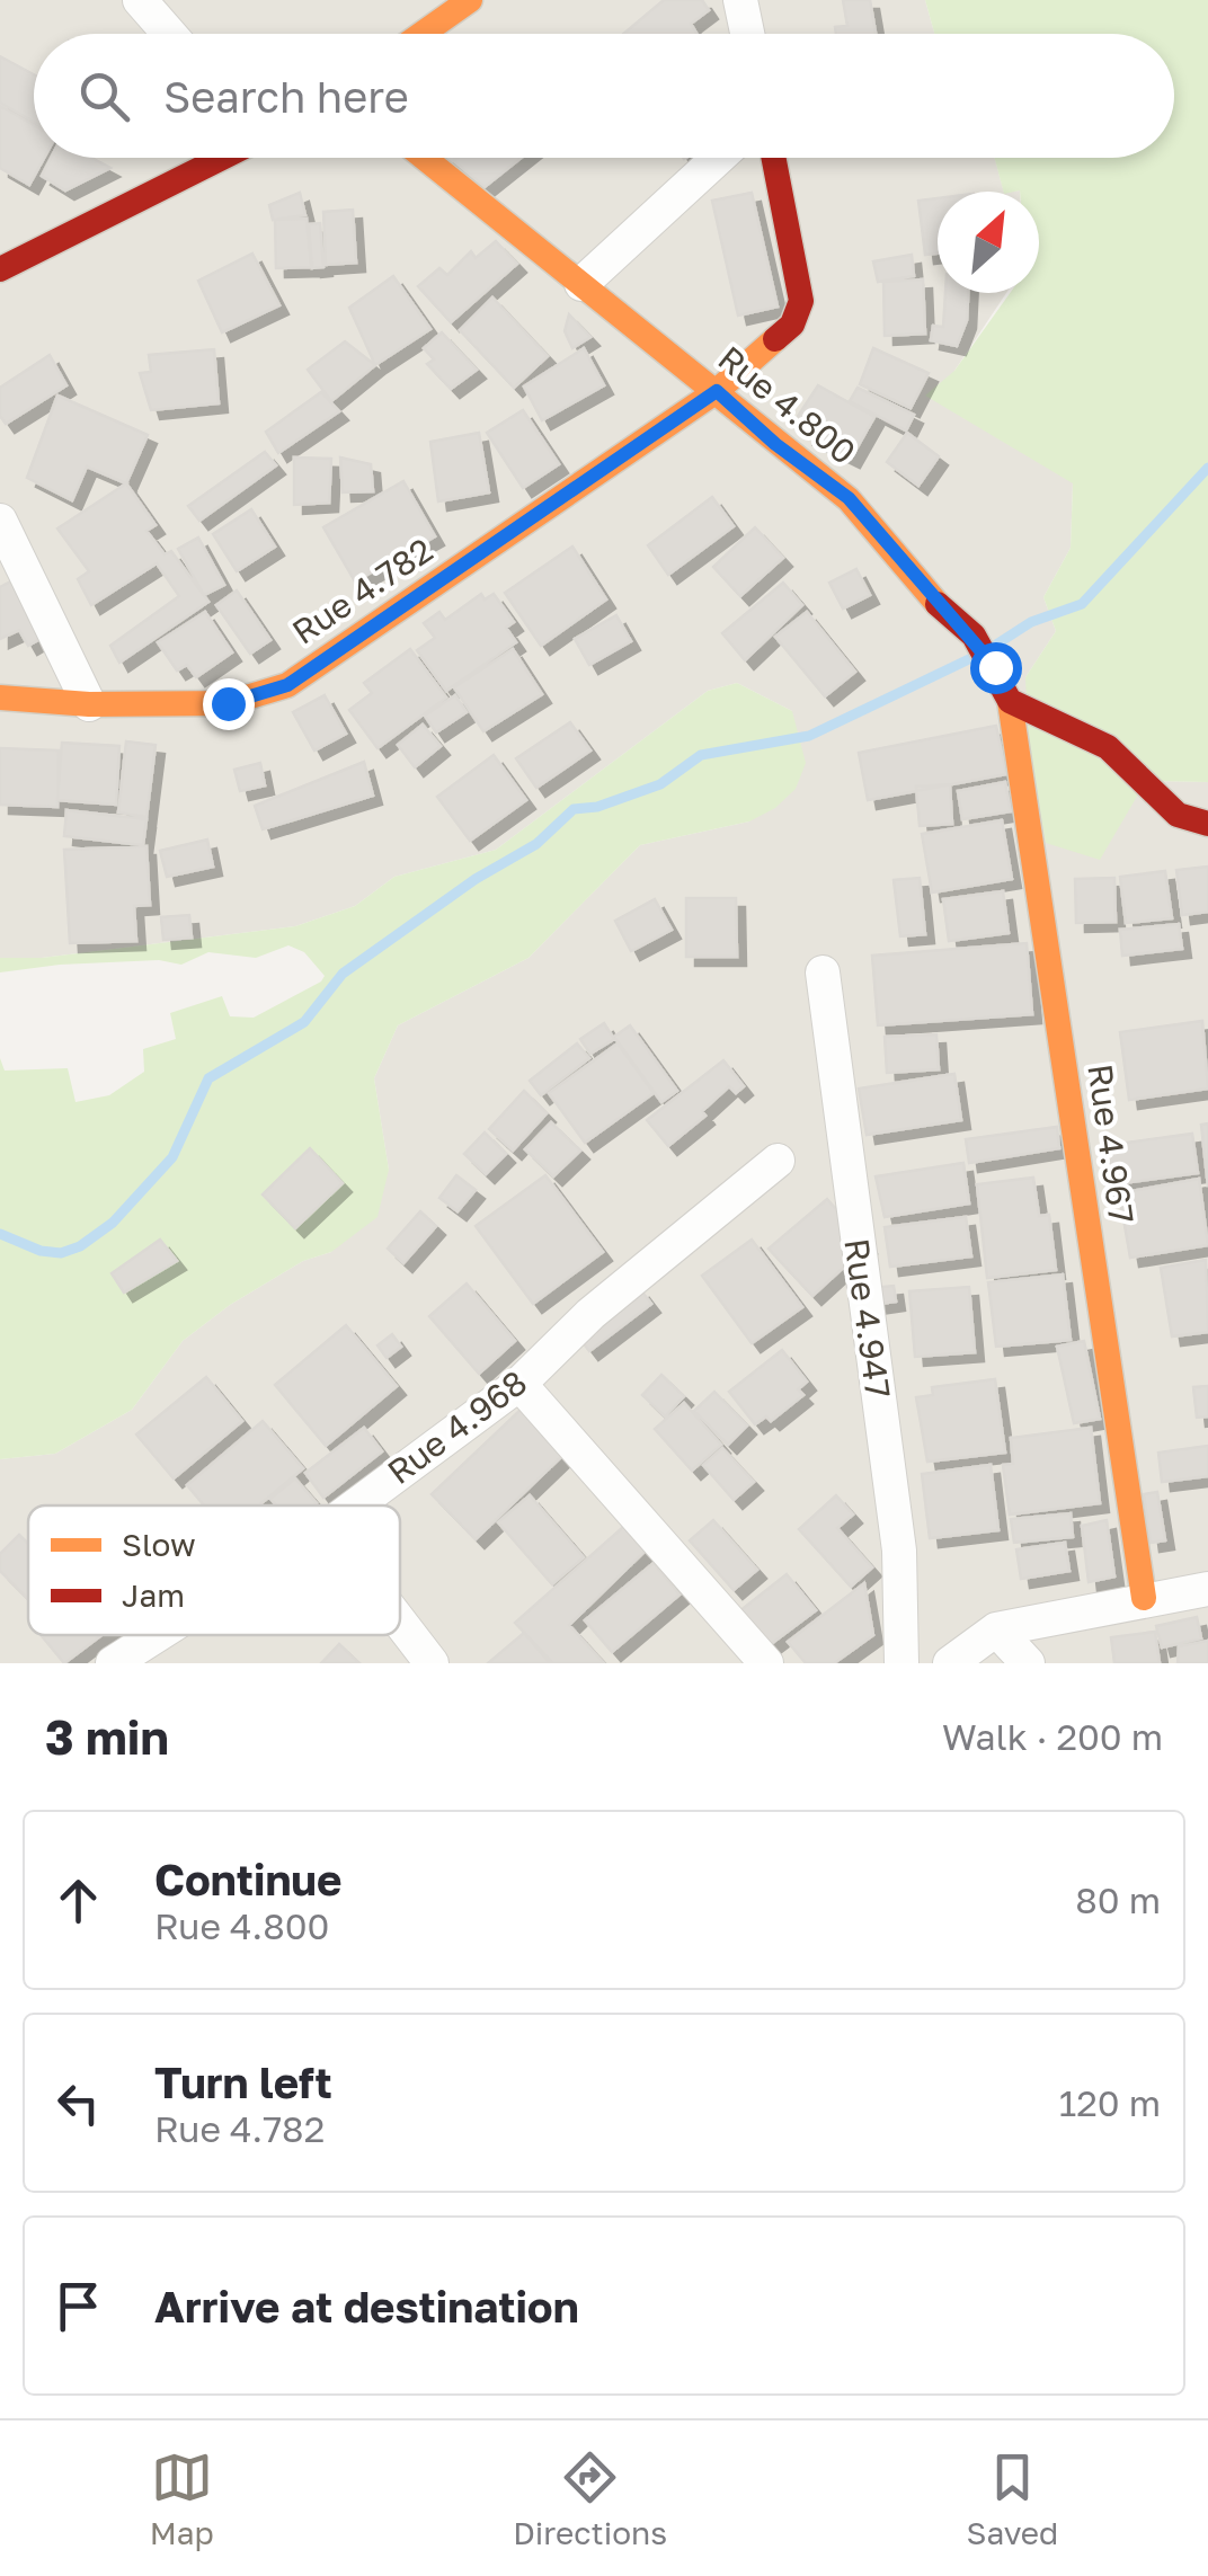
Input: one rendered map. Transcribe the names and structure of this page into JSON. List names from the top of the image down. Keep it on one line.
{"streets":{"street":["Rue 4.800","Rue 4.782","Rue 4.967","Rue 4.947","Rue 4.968"]},"crossings":[["Rue 4.800","Rue 4.782"],["Rue 4.800","Rue 4.967"]],"legend":["Slow","Jam"],"north":"top right","page":{"search":"Search here","heading":["3 min","Walk · 200 m"],"list":[["Continue","Rue 4.800","80 m"],["Turn left","Rue 4.782","120 m"],"Arrive at destination"],"nav":["Map","Directions","Saved"]}}
